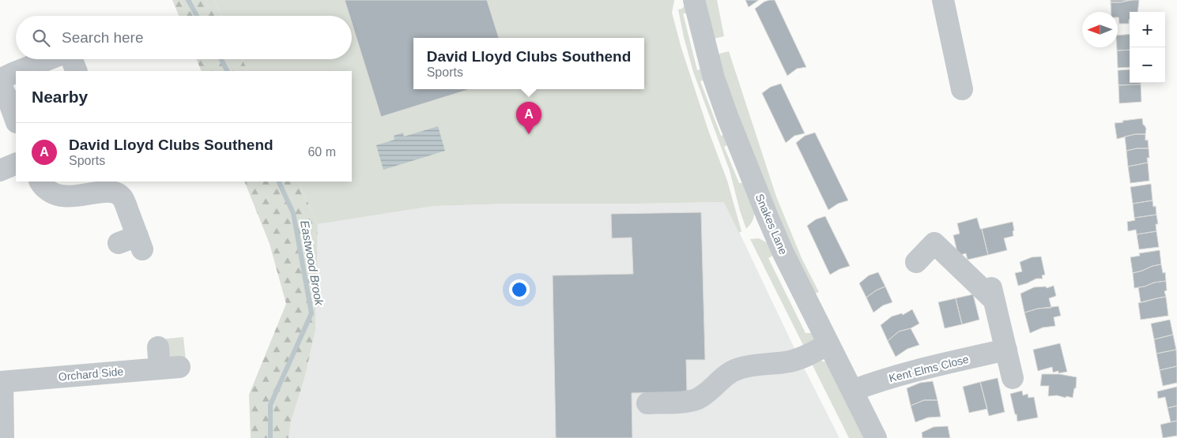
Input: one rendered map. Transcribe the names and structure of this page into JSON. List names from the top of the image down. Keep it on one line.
{"streets":{"street":["Snakes Lane","Kent Elms Close","Orchard Side"]},"crossings":[["Snakes Lane","Kent Elms Close"]],"water":["Eastwood Brook"],"north":"left","page":{"map_buttons":["+","−"],"search":"Search here","popup":["David Lloyd Clubs Southend","Sports"],"heading":"Nearby","pins":"A","list":[{"mark":"A","name":"David Lloyd Clubs Southend","note":"Sports","value":"60 m"}]}}
